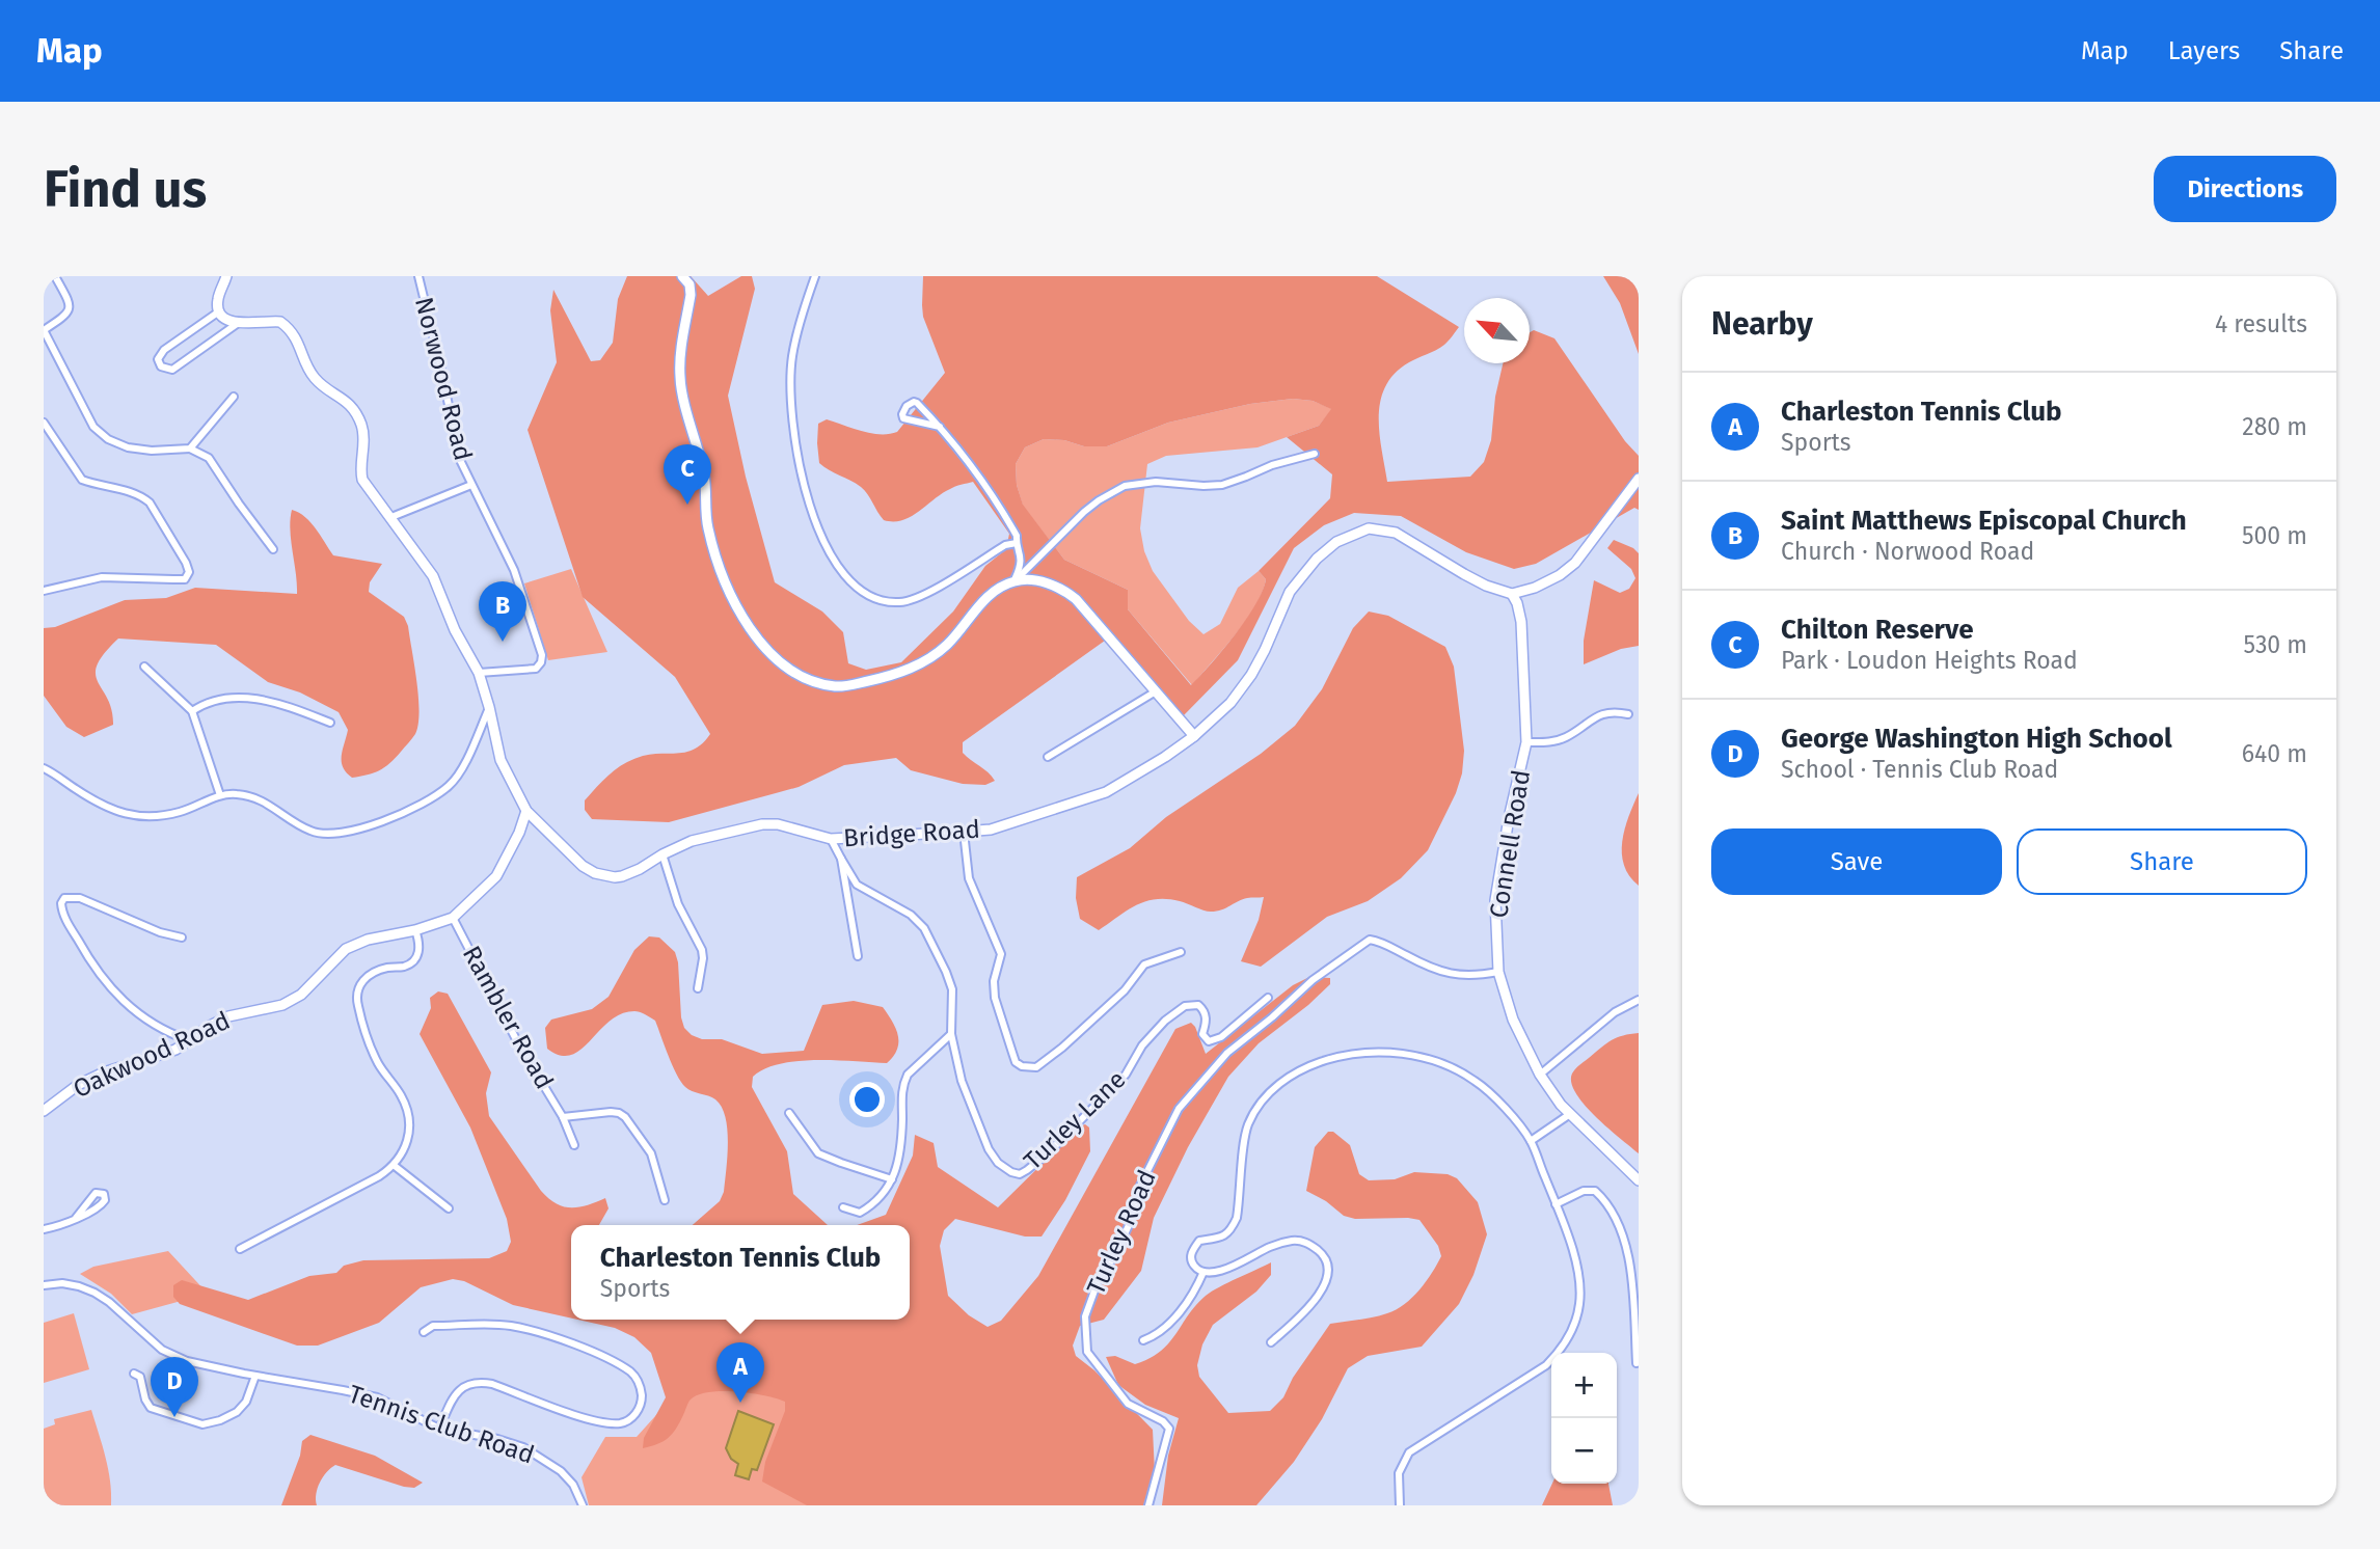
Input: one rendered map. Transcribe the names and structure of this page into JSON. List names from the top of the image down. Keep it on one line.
{"streets":{"main road":["Bridge Road","Connell Road","Oakwood Road"],"street":["Norwood Road","Rambler Road","Turley Lane","Turley Road","Tennis Club Road"]},"crossings":[["Norwood Road","Bridge Road"],["Bridge Road","Connell Road"],["Bridge Road","Oakwood Road"],["Connell Road","Turley Road"],["Rambler Road","Oakwood Road"]],"north":"top left","page":{"header":"Map","nav":["Map","Layers","Share"],"buttons":["Directions",["Save","Share"]],"title":"Find us","heading":["Nearby","4 results"],"list":[{"mark":"A","name":"Charleston Tennis Club","note":"Sports","value":"280 m"},{"mark":"B","name":"Saint Matthews Episcopal Church","note":"Church · Norwood Road","value":"500 m"},{"mark":"C","name":"Chilton Reserve","note":"Park · Loudon Heights Road","value":"530 m"},{"mark":"D","name":"George Washington High School","note":"School · Tennis Club Road","value":"640 m"}],"pins":["C","B","A","D"],"popup":["Charleston Tennis Club","Sports"],"map_buttons":["+","−"]}}
